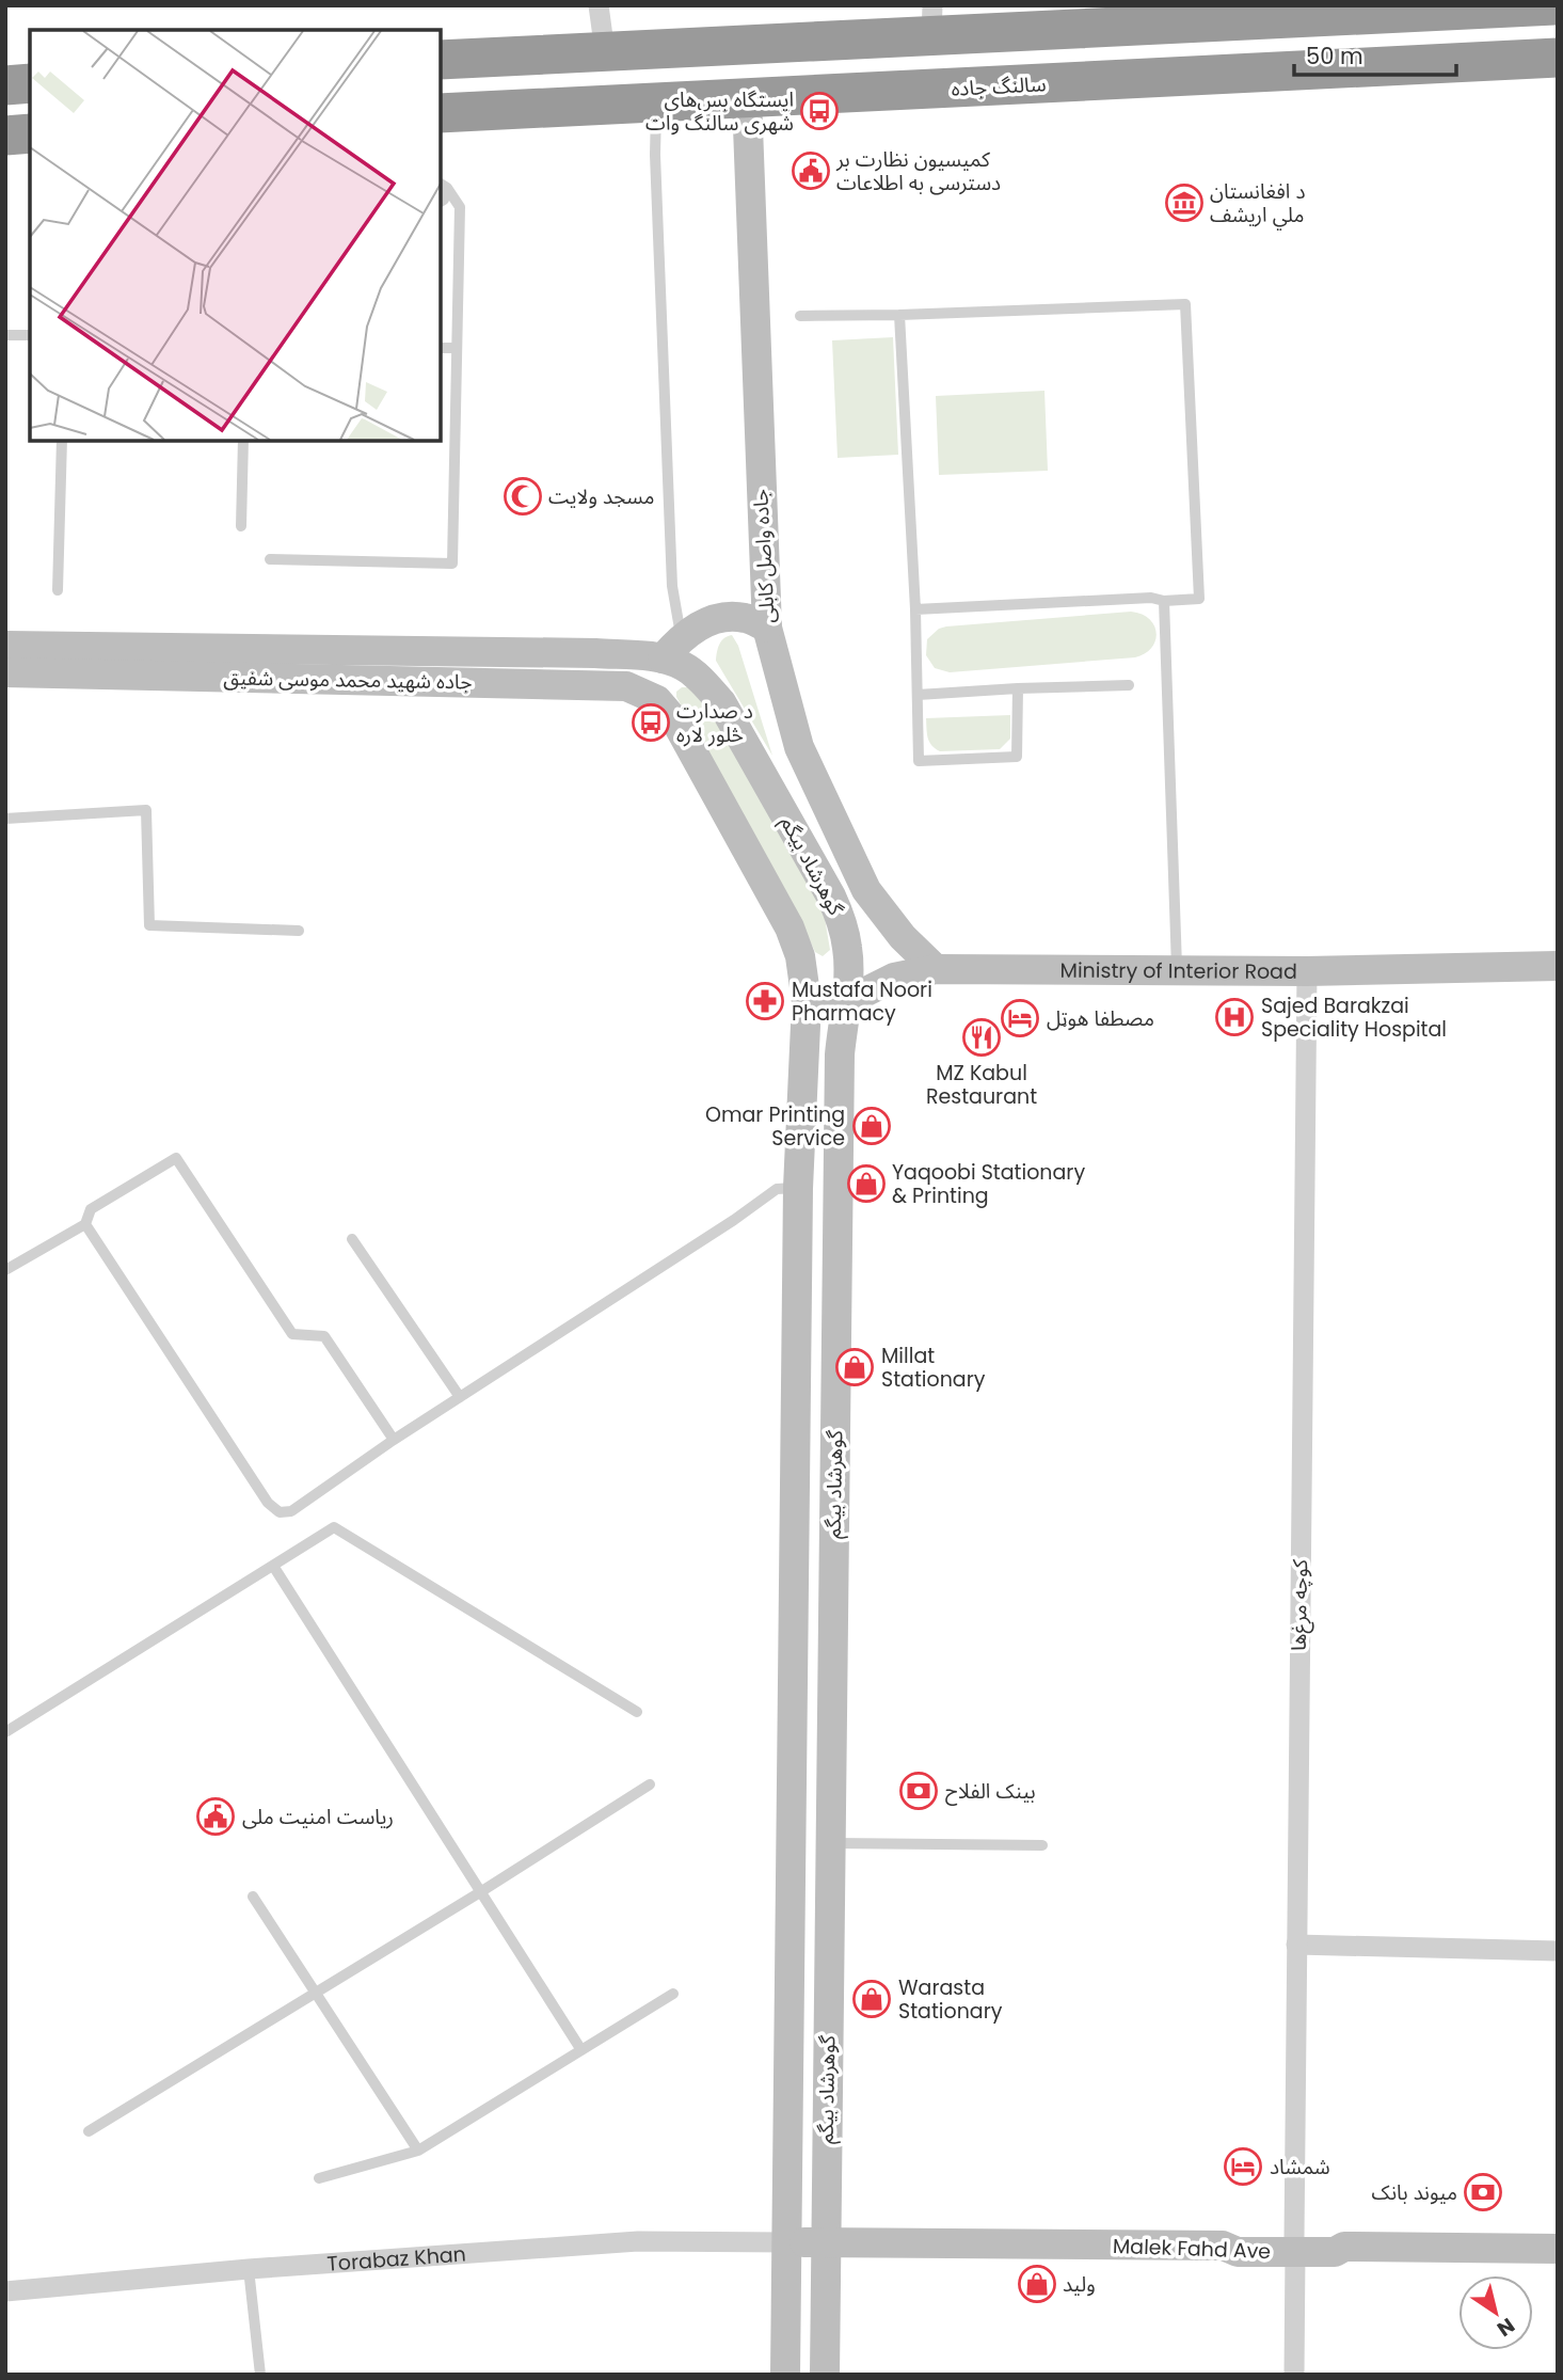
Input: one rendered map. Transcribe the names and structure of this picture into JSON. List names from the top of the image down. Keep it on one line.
{"streets":{"highway":["سالنگ جاده"],"main road":["جاده واصل کابلی","جاده شهید محمد موسی شفیق","گوهرشاد بیگم","Ministry of Interior Road","Malek Fahd Ave"],"street":["کوچه مرغ‌ها","Torabaz Khan"]},"crossings":[["سالنگ جاده","جاده واصل کابلی"],["جاده واصل کابلی","Ministry of Interior Road"],["جاده شهید محمد موسی شفیق","گوهرشاد بیگم"],["گوهرشاد بیگم","Ministry of Interior Road"],["گوهرشاد بیگم","Malek Fahd Ave"],["گوهرشاد بیگم","Torabaz Khan"],["Ministry of Interior Road","کوچه مرغ‌ها"],["کوچه مرغ‌ها","Malek Fahd Ave"],["Malek Fahd Ave","Torabaz Khan"]],"places":{"bus stop":["ایستگاه بس‌های شهری سالنگ وات","د صدارت څلور لاره"],"public building":["کمیسیون نظارت بر دسترسی به اطلاعات","ریاست امنیت ملی"],"museum":["د افغانستان ملي اریشف"],"mosque":["مسجد ولایت"],"pharmacy":["Mustafa Noori Pharmacy"],"hospital":["Sajed Barakzai Speciality Hospital"],"hotel":["مصطفا هوټل","شمشاد"],"restaurant":["MZ Kabul Restaurant"],"shop":["Omar Printing Service","Yaqoobi Stationary & Printing","Millat Stationary","Warasta Stationary","ولید"],"bank":["بینک الفلاح","میوند بانک"]},"scale_bar":"50 m","north":"bottom right"}
